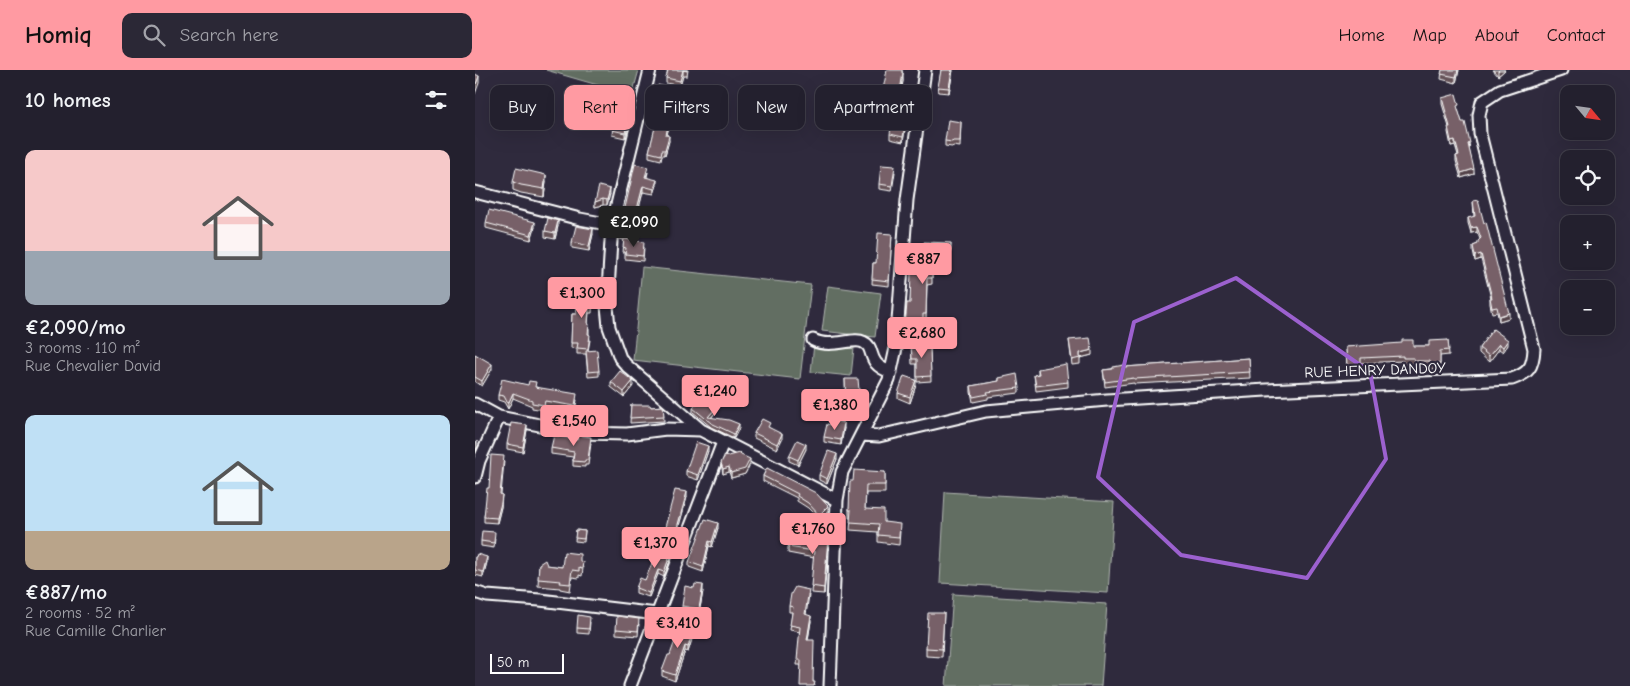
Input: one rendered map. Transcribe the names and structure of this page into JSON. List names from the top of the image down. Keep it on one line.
{"streets":{"street":["RUE HENRY DANDOY"]},"scale_bar":"50 m","north":"bottom right","page":{"header":"Homiq","search":"Search here","nav":["Home","Map","About","Contact"],"heading":"10 homes","map_buttons":["+","−"],"chip":["Buy","Rent","Filters","New","Apartment"],"list":[{"name":"€2,090/mo","note":"3 rooms · 110 m² · Rue Chevalier David"},{"name":"€887/mo","note":"2 rooms · 52 m² · Rue Camille Charlier"}],"price":["€2,090","€887","€1,300","€2,680","€1,240","€1,380","€1,540","€1,760","€1,370","€3,410"],"scale":"50 m"}}
